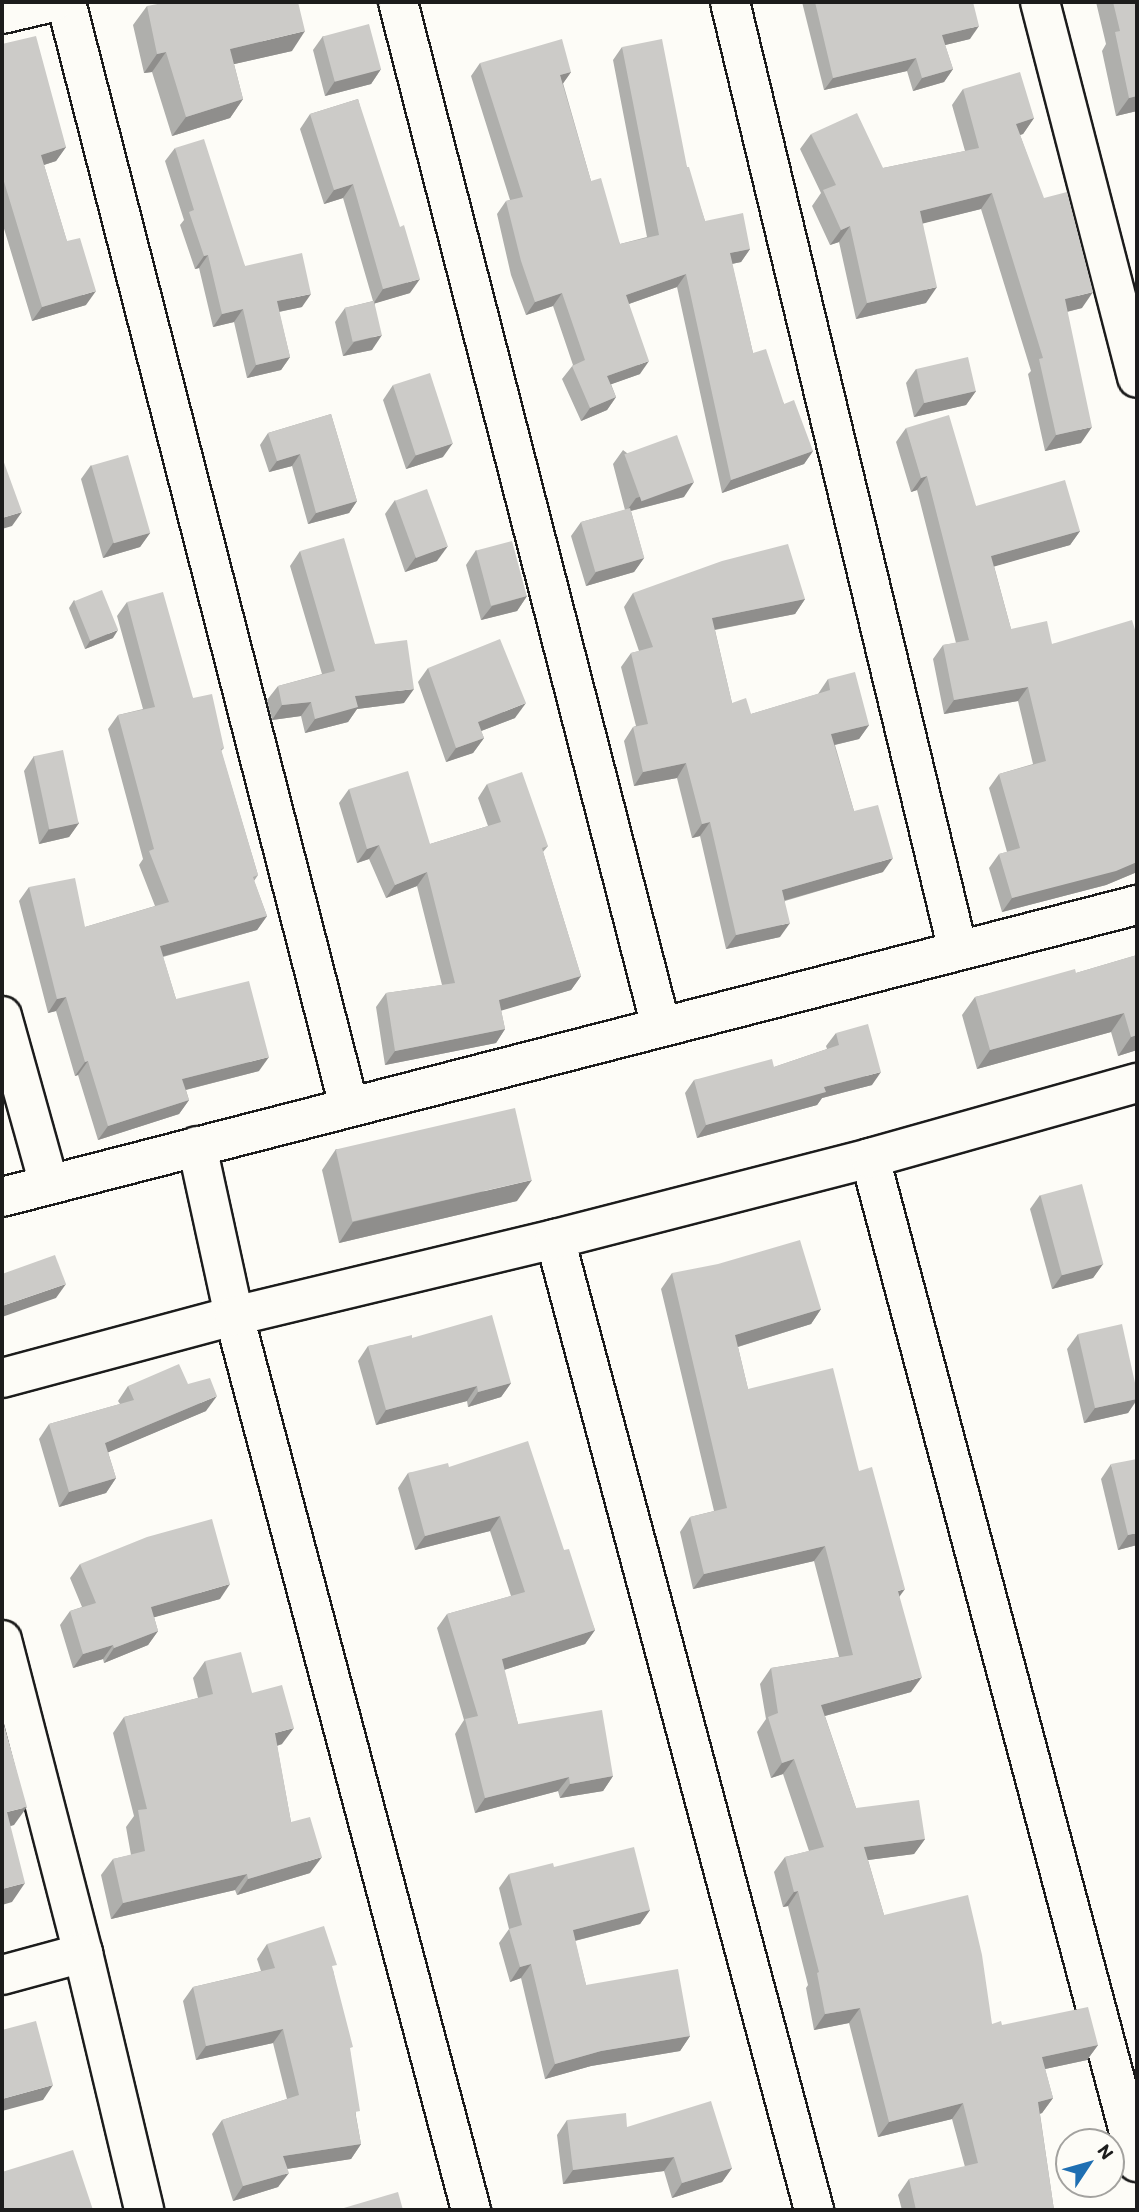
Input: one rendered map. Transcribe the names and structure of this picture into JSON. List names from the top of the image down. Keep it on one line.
{"north":"top right"}
